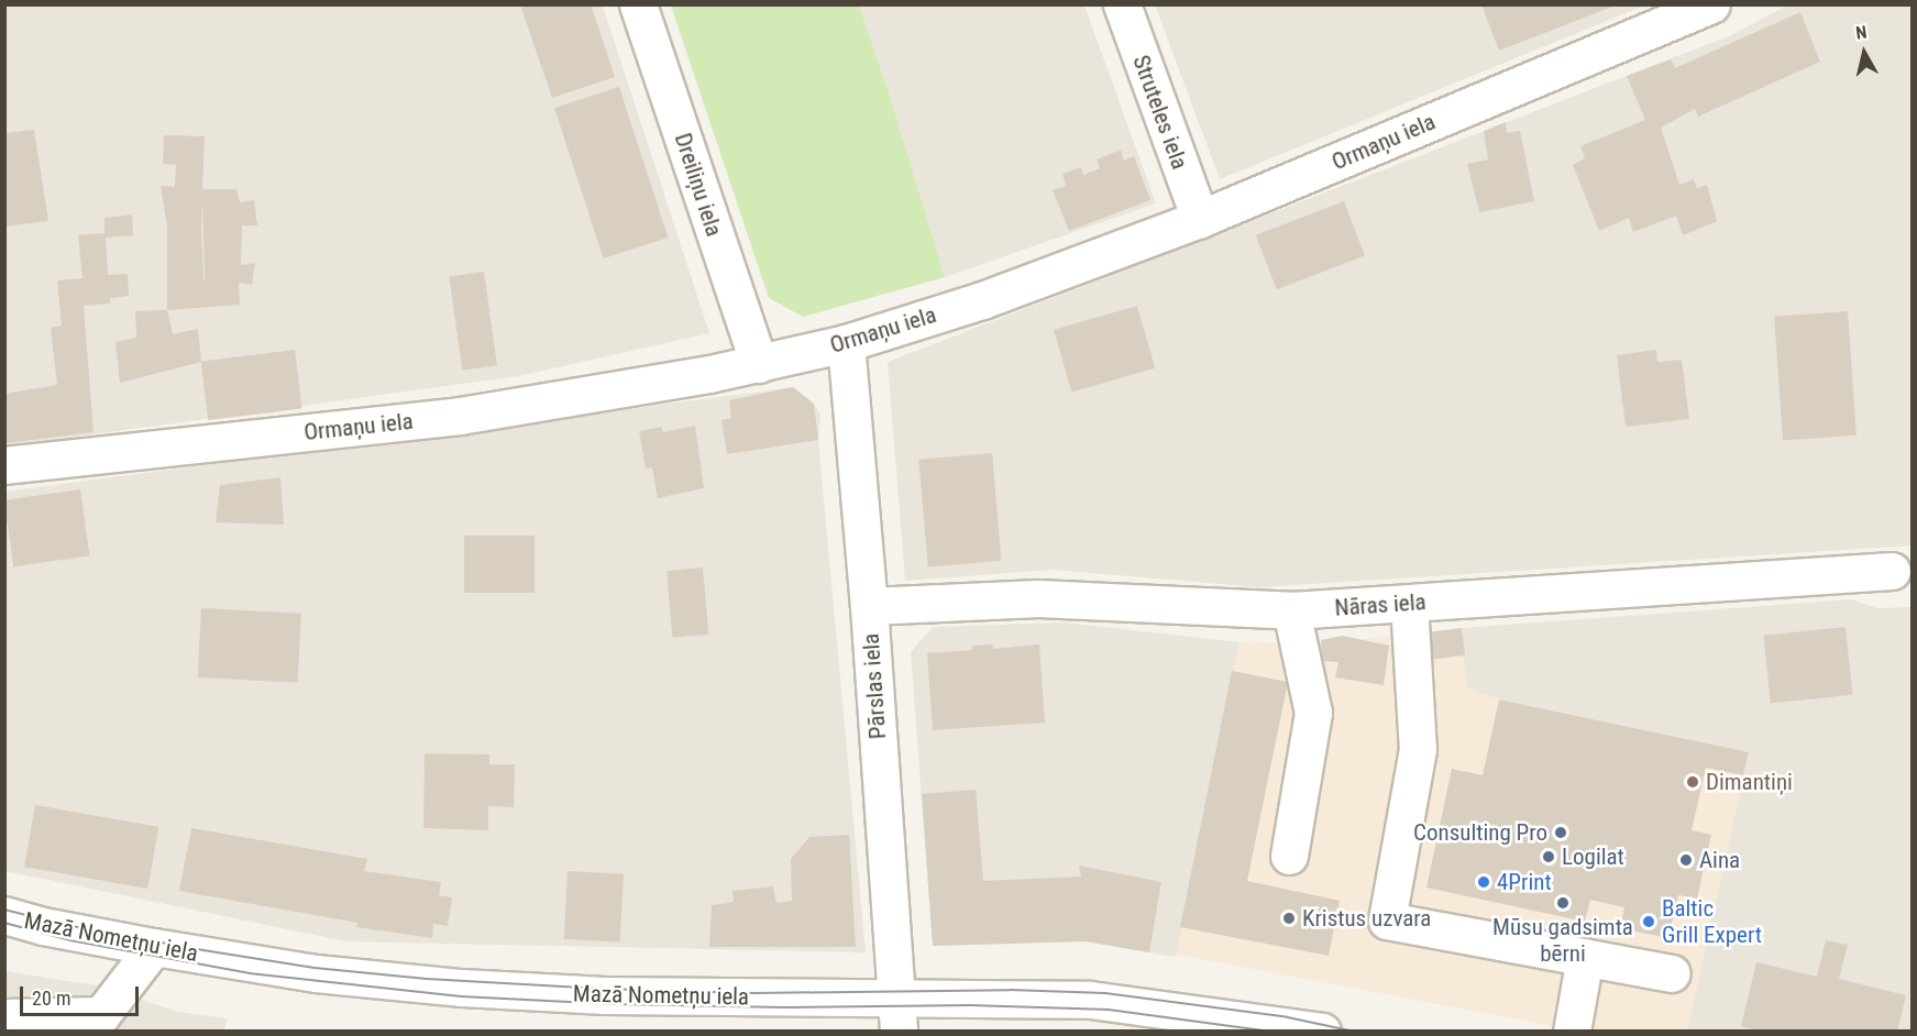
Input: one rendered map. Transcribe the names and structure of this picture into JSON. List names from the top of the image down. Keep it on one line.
{"streets":{"street":["Struteles iela","Ormaņu iela","Dreiliņu iela","Nāras iela","Pārslas iela","Mazā Nometņu iela"]},"crossings":[["Struteles iela","Ormaņu iela"],["Ormaņu iela","Dreiliņu iela"],["Ormaņu iela","Pārslas iela"],["Nāras iela","Pārslas iela"],["Pārslas iela","Mazā Nometņu iela"]],"places":["Dimantiņi","Consulting Pro","Logilat","Aina","4Print","Mūsu gadsimta bērni","Kristus uzvara","Baltic Grill Expert"],"scale_bar":"20 m","north":"top"}
